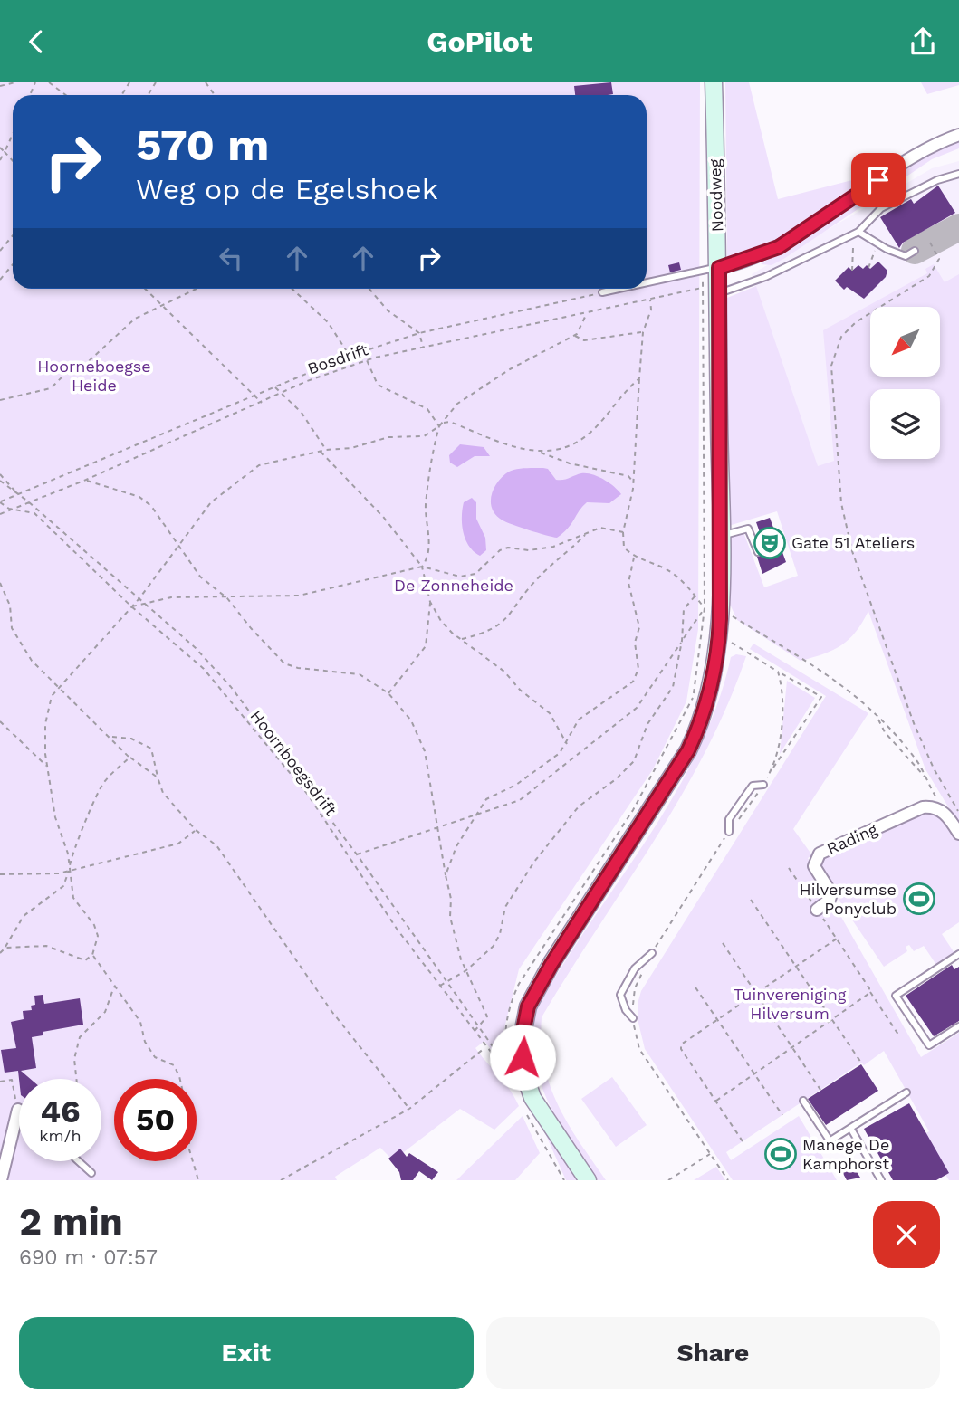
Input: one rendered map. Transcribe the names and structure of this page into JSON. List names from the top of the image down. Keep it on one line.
{"streets":{"main road":["Noodweg"],"street":["Rading"],"path":["Bosdrift","Hoornboegsdrift"]},"crossings":[["Noodweg","Bosdrift"],["Bosdrift","Hoornboegsdrift"]],"parks":["Hoorneboegse Heide","De Zonneheide","Tuinvereniging Hilversum"],"places":{"theatre":["Gate 51 Ateliers"],"sports":["Hilversumse Ponyclub","Manege De Kamphorst"]},"north":"bottom left","page":{"header":"GoPilot","turn":["570 m","Weg op de Egelshoek"],"speed":"46 km/h","limit":"50","heading":["2 min","690 m · 07:57"],"buttons":["Exit","Share"]}}
